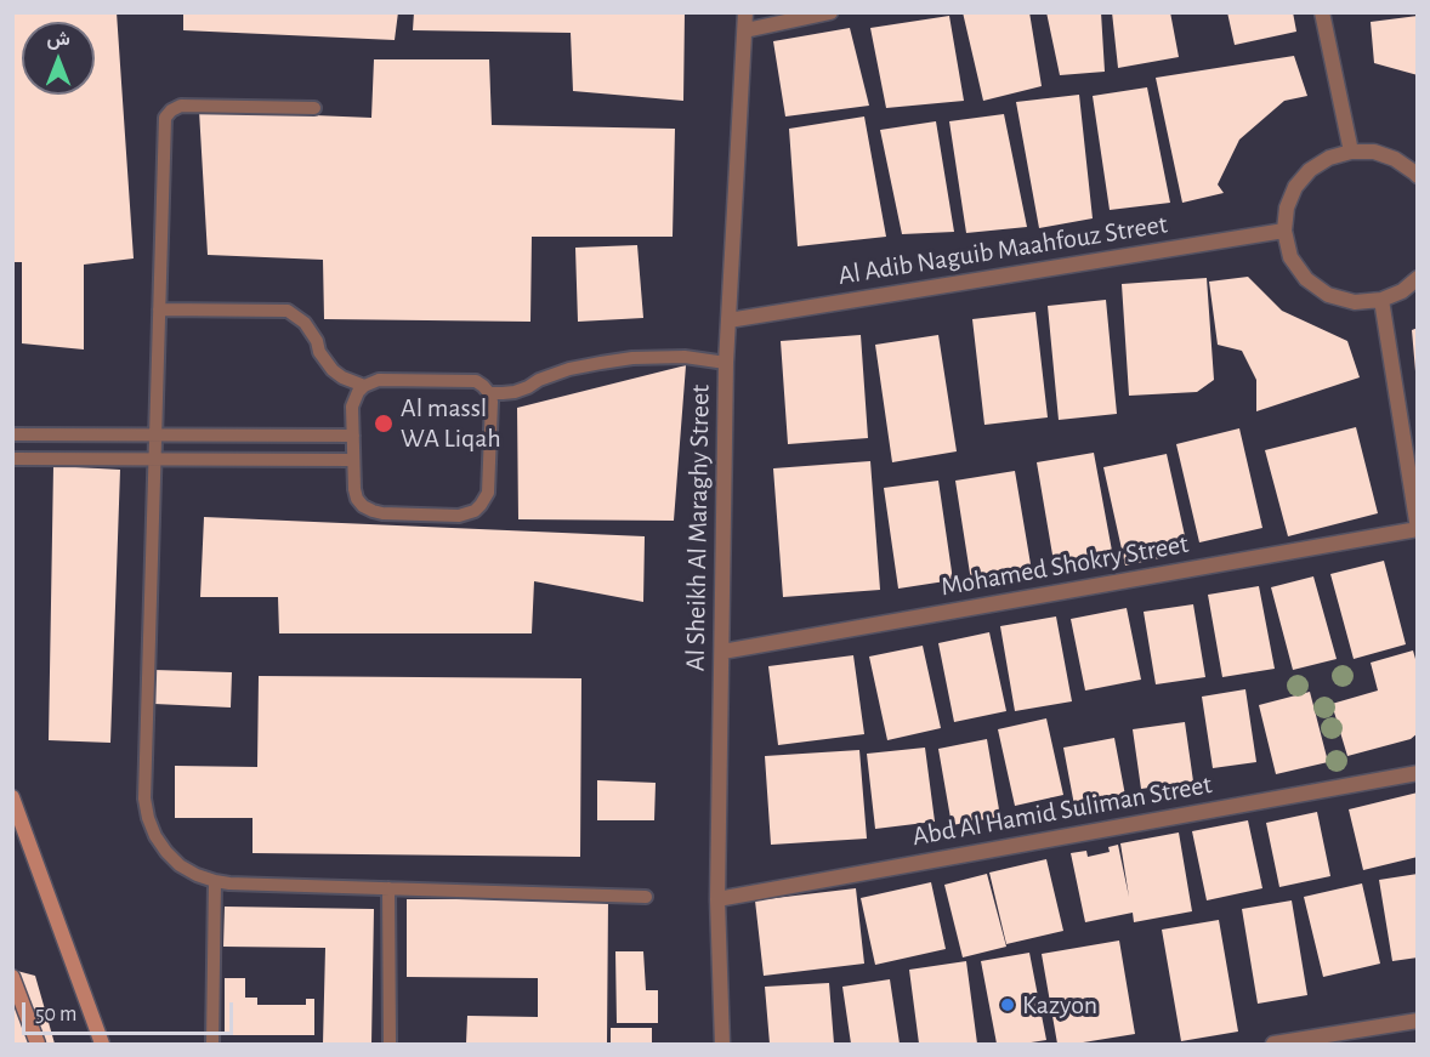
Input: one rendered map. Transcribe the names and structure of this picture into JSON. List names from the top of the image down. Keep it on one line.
{"streets":{"street":["Al Adib Naguib Maahfouz Street","Al Sheikh Al Maraghy Street","Mohamed Shokry Street","Abd Al Hamid Suliman Street"]},"crossings":[["Al Adib Naguib Maahfouz Street","Al Sheikh Al Maraghy Street"],["Al Sheikh Al Maraghy Street","Mohamed Shokry Street"],["Al Sheikh Al Maraghy Street","Abd Al Hamid Suliman Street"]],"places":["Al massl WA Liqah","Kazyon"],"scale_bar":"50 m","north":"top"}
